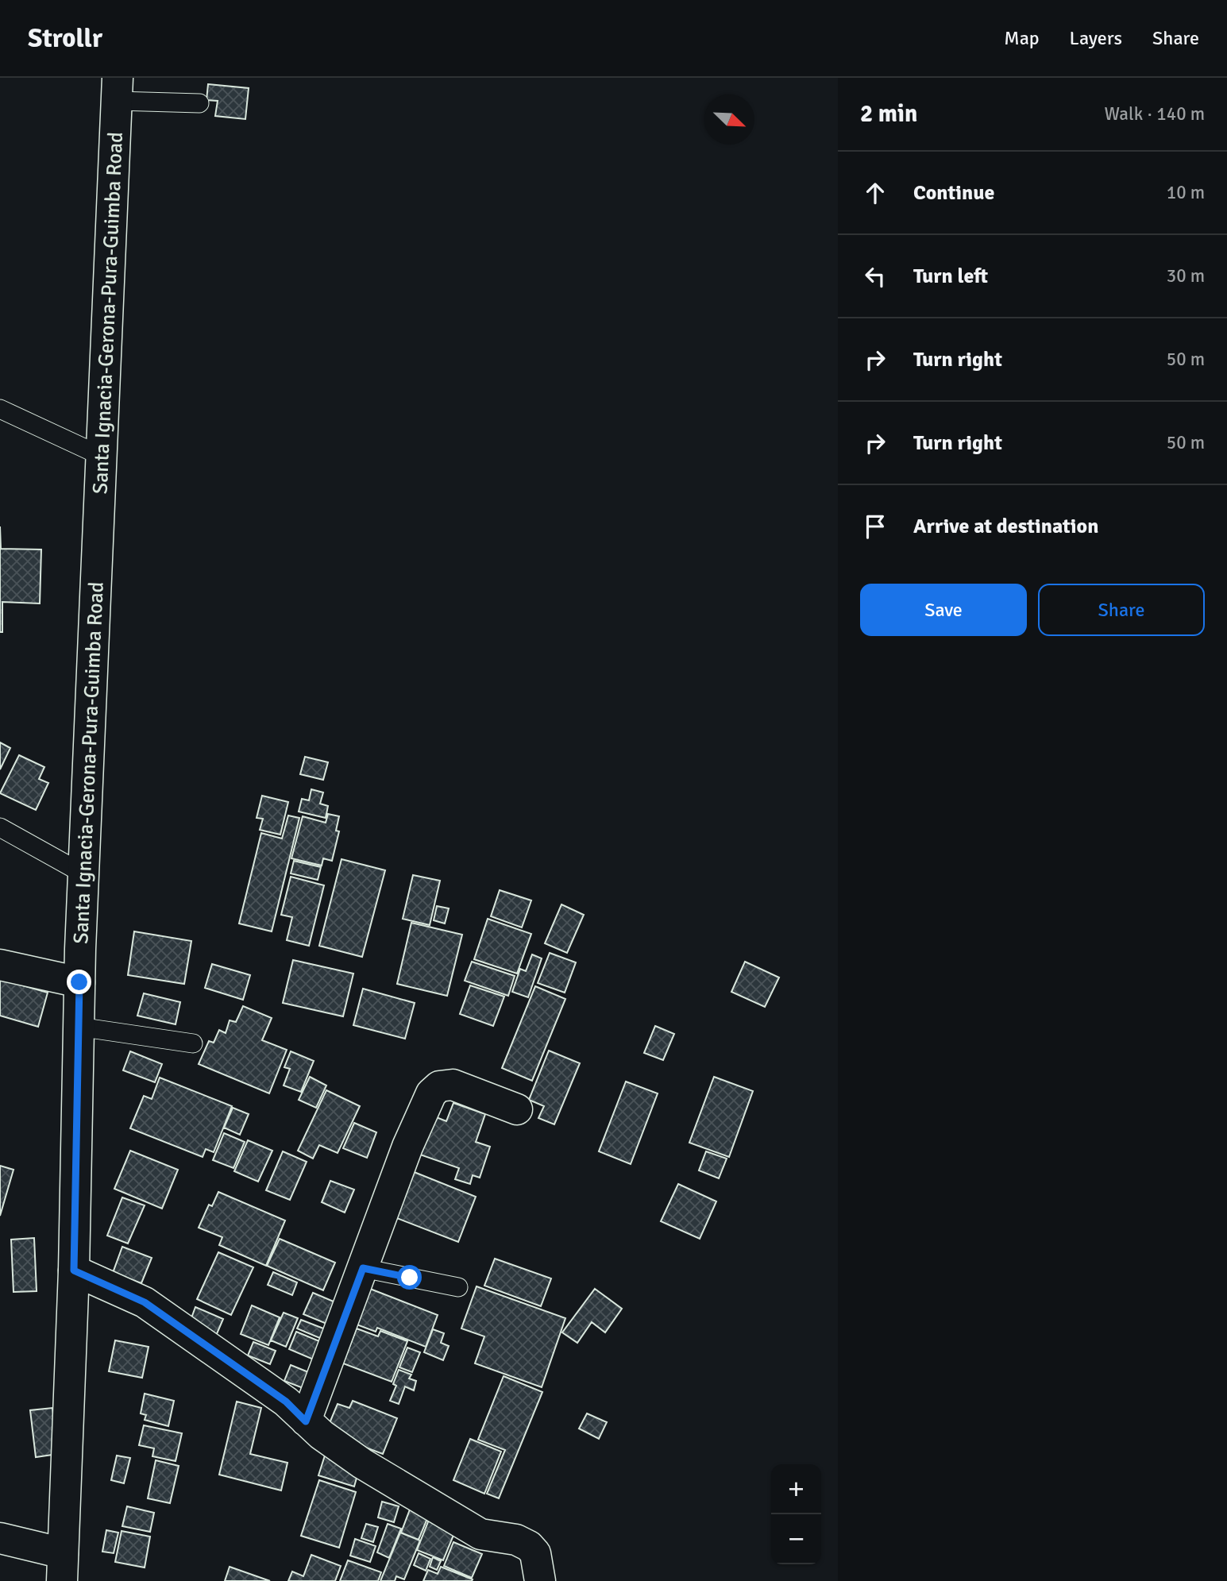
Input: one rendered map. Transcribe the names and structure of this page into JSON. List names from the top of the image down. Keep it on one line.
{"streets":{"main road":["Santa Ignacia-Gerona-Pura-Guimba Road"]},"north":"bottom right","page":{"header":"Strollr","nav":["Map","Layers","Share"],"heading":["2 min","Walk · 140 m"],"list":[["Continue","10 m"],["Turn left","30 m"],["Turn right","50 m"],["Turn right","50 m"],"Arrive at destination"],"buttons":["Save","Share"],"map_buttons":["+","−"]}}
